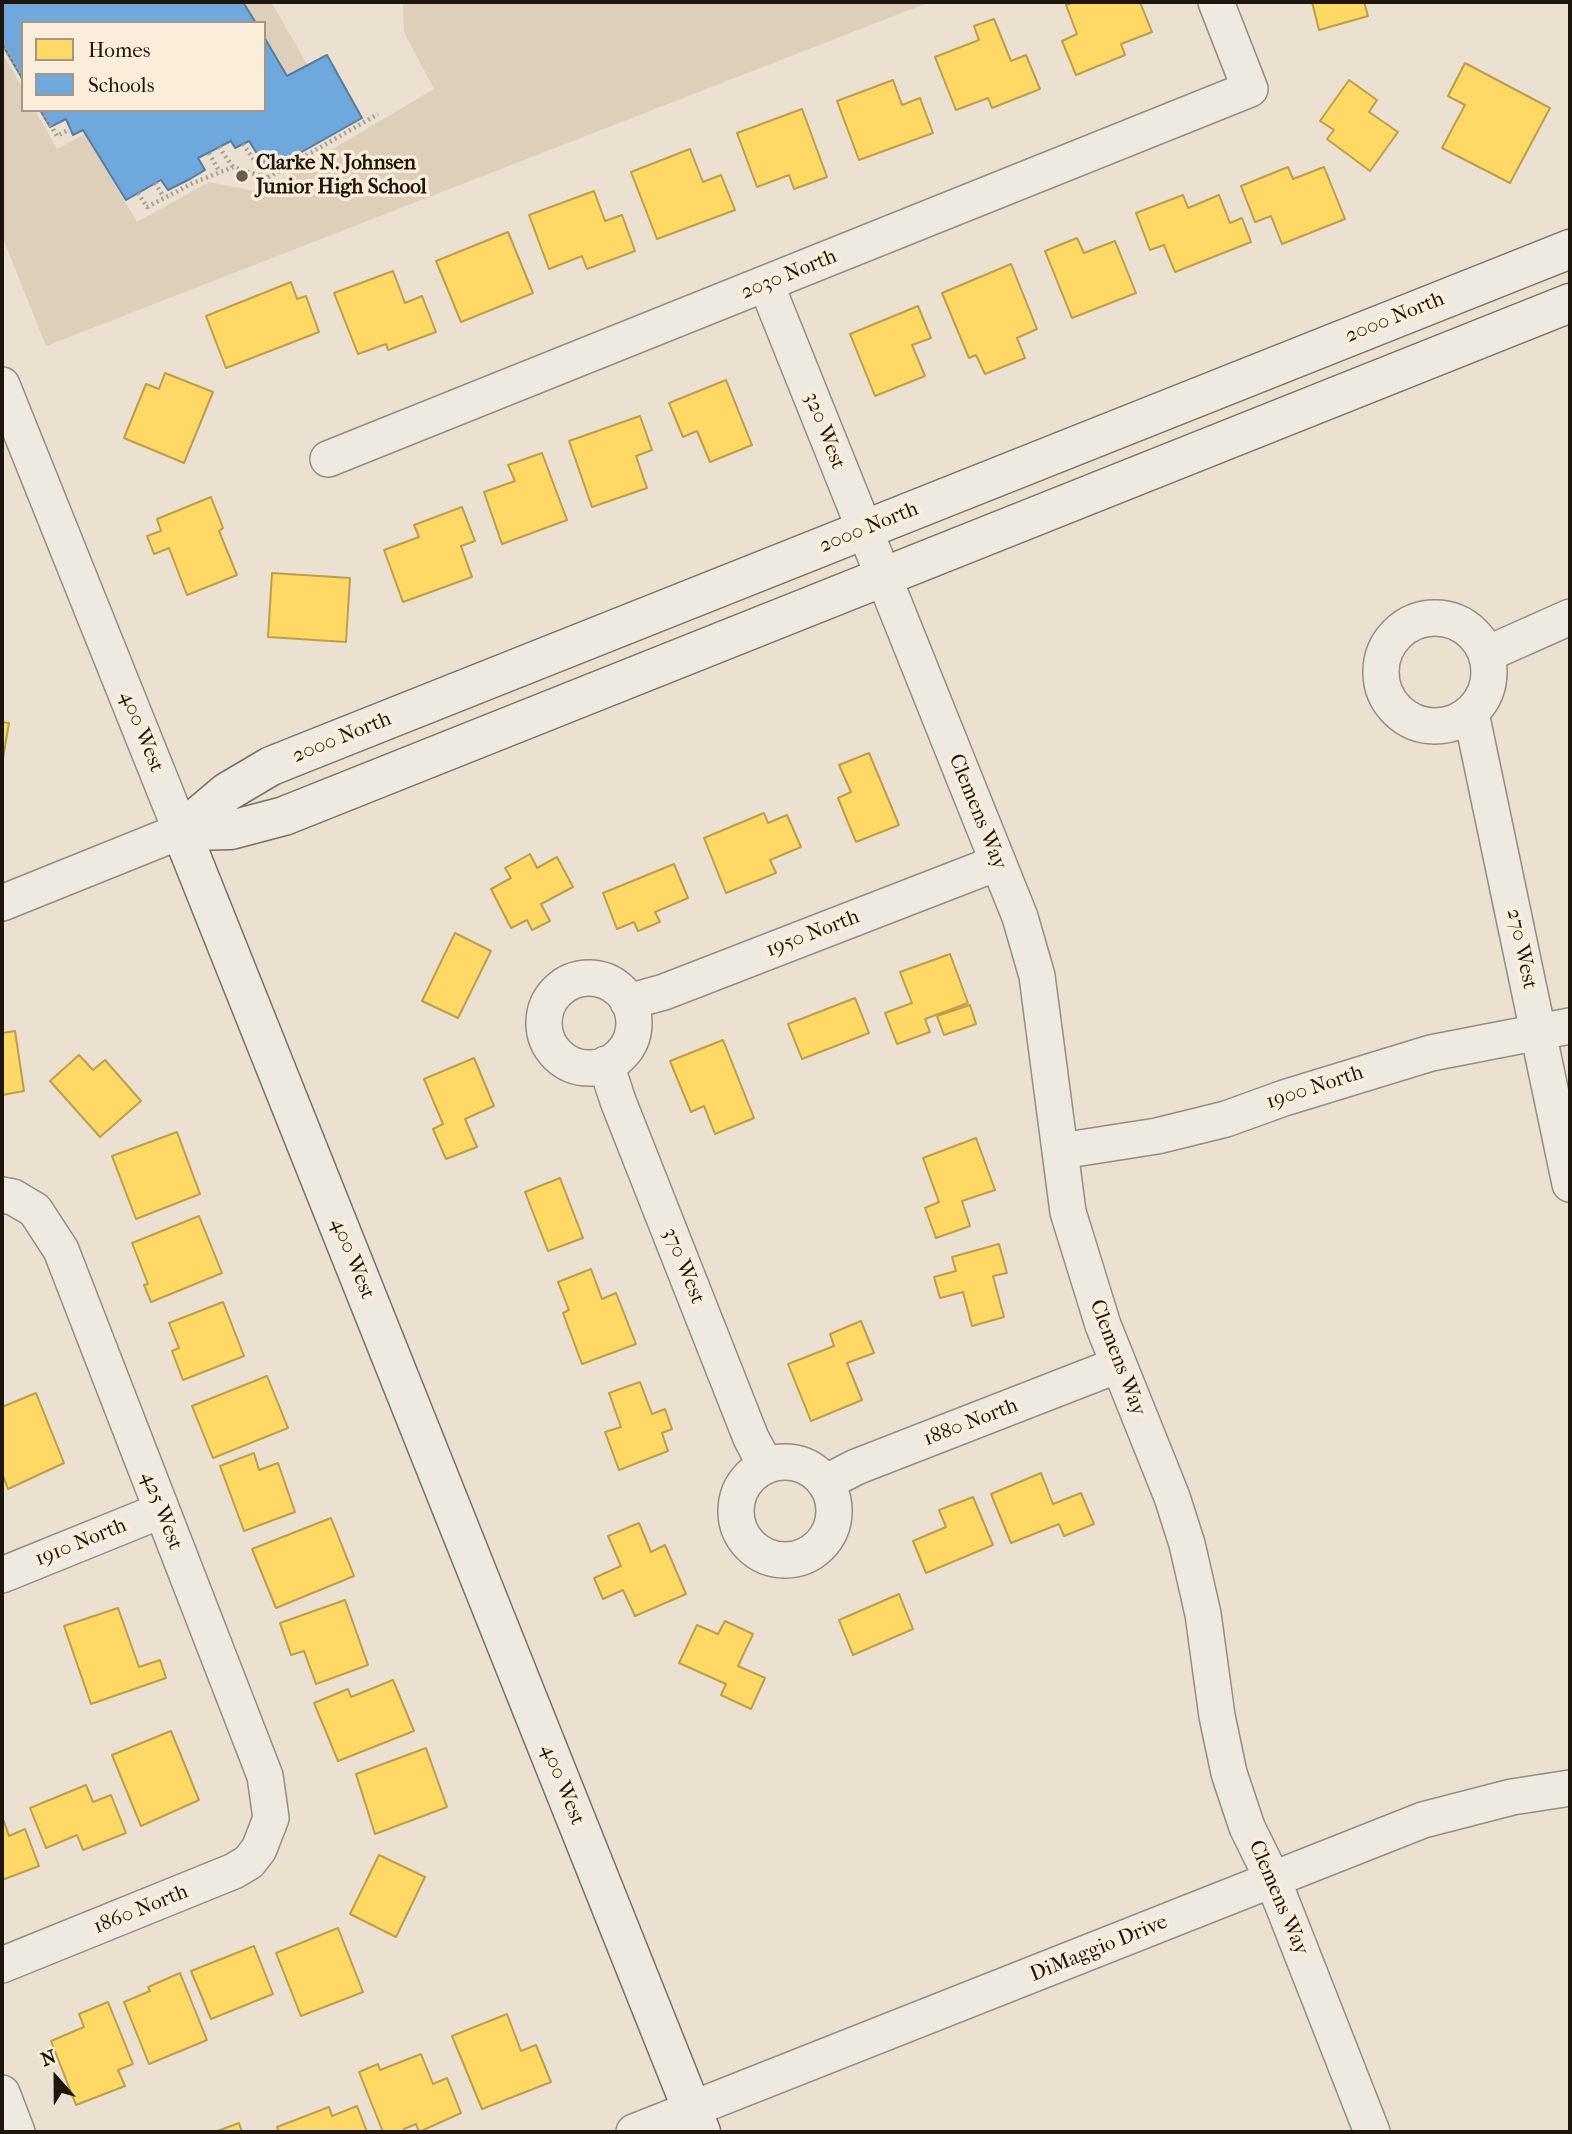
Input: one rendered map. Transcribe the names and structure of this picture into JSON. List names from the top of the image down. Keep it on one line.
{"streets":{"street":["2030 North","2000 North","320 West","400 West","Clemens Way","1950 North","270 West","1900 North","370 West","1880 North","425 West","1910 North","1860 North","DiMaggio Drive"]},"crossings":[["2030 North","320 West"],["2000 North","320 West"],["2000 North","400 West"],["2000 North","Clemens Way"],["320 West","Clemens Way"],["400 West","DiMaggio Drive"],["Clemens Way","1950 North"],["Clemens Way","1900 North"],["Clemens Way","1880 North"],["Clemens Way","DiMaggio Drive"],["1950 North","370 West"],["270 West","1900 North"],["370 West","1880 North"],["425 West","1910 North"],["425 West","1860 North"]],"places":["Clarke N. Johnsen Junior High School"],"legend":["Homes","Schools"],"north":"top"}
